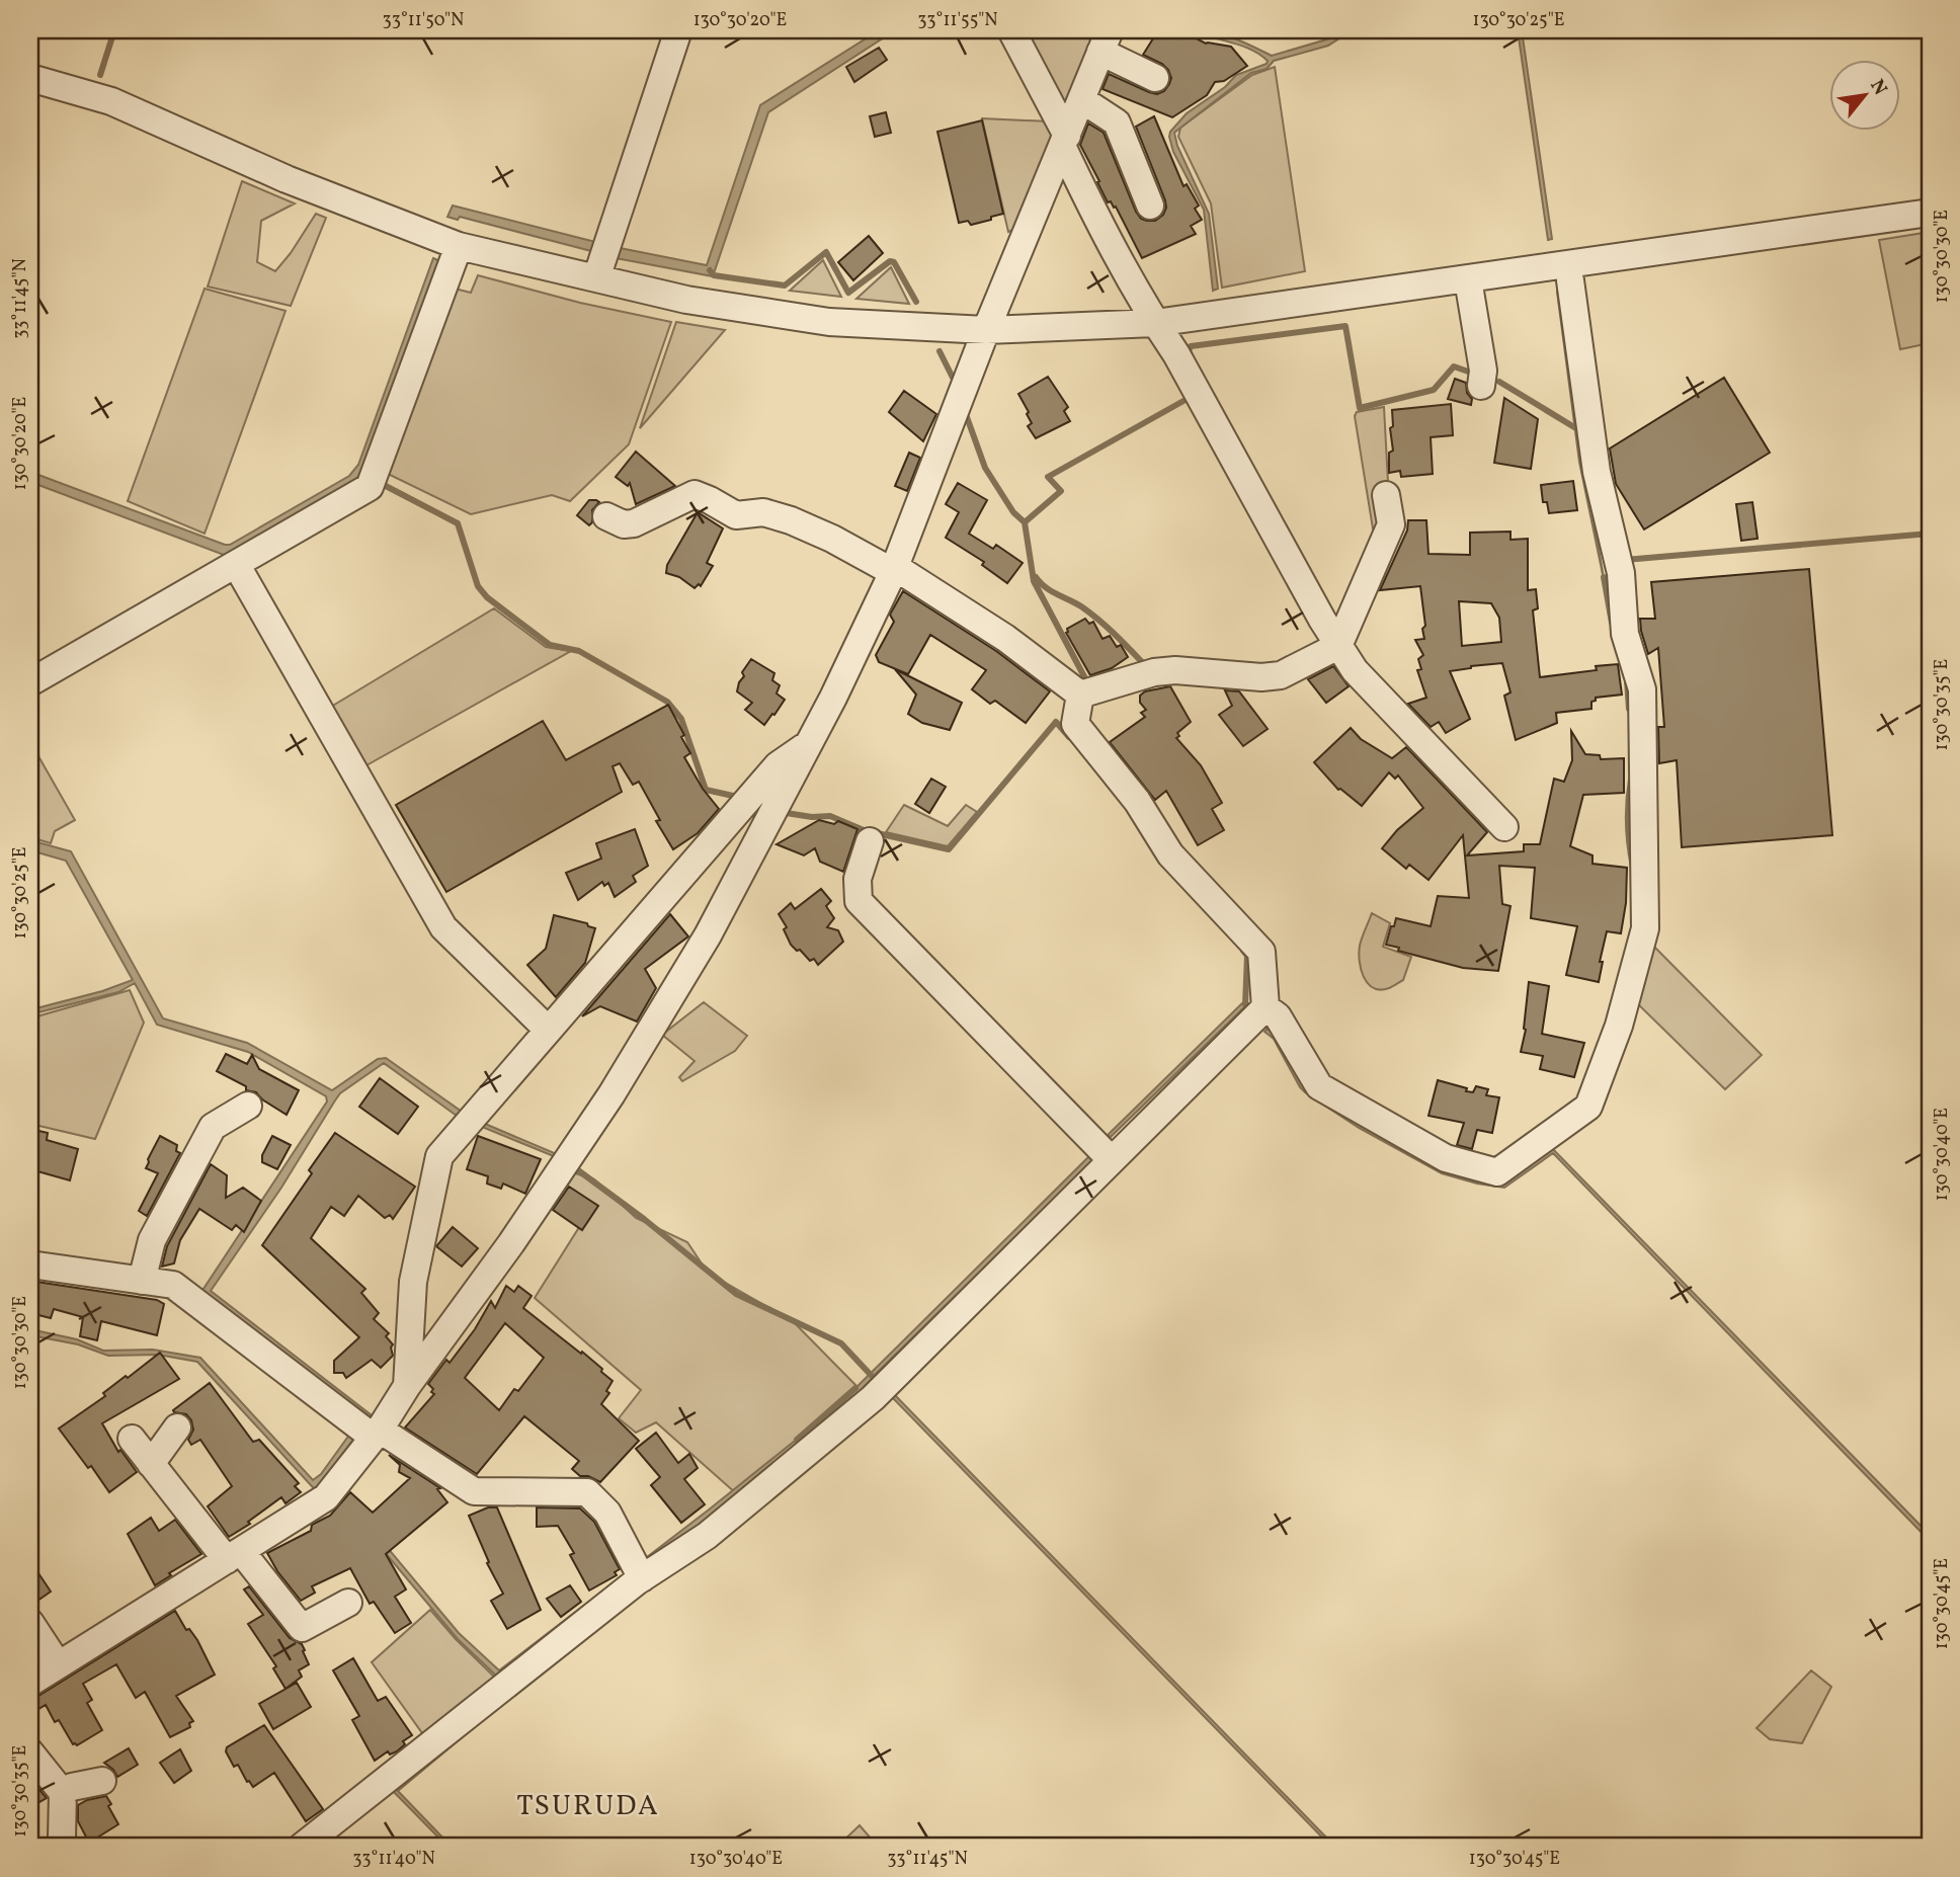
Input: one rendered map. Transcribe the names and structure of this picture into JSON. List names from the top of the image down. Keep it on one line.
{"districts":["TSURUDA"],"north":"top right","coordinates":["33°11'50\"N","130°30'20\"E","33°11'55\"N","130°30'25\"E","130°30'30\"E","33°11'45\"N","130°30'35\"E","130°30'40\"E","130°30'45\"E","33°11'40\"N"]}
